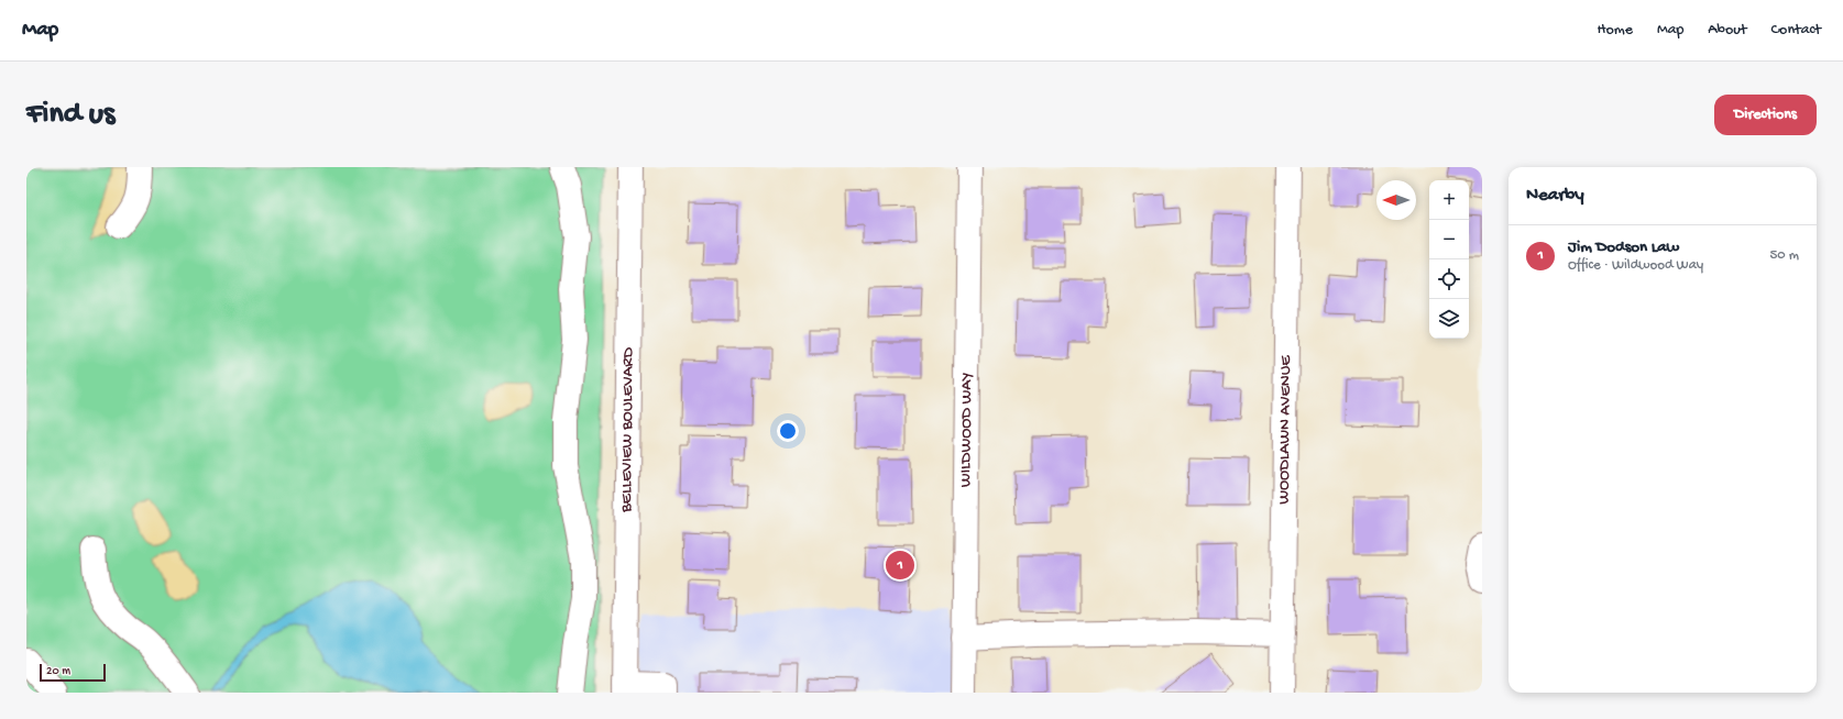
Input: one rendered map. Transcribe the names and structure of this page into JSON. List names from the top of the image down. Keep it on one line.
{"streets":{"street":["BELLEVIEW BOULEVARD","WILDWOOD WAY","WOODLAWN AVENUE"]},"scale_bar":"20 m","north":"left","page":{"header":"Map","nav":["Home","Map","About","Contact"],"buttons":"Directions","title":"Find us","heading":"Nearby","map_buttons":["+","−"],"list":[{"mark":"1","name":"Jim Dodson Law","note":"Office · Wildwood Way","value":"50 m"}],"pins":"1","scale":"20 m"}}
